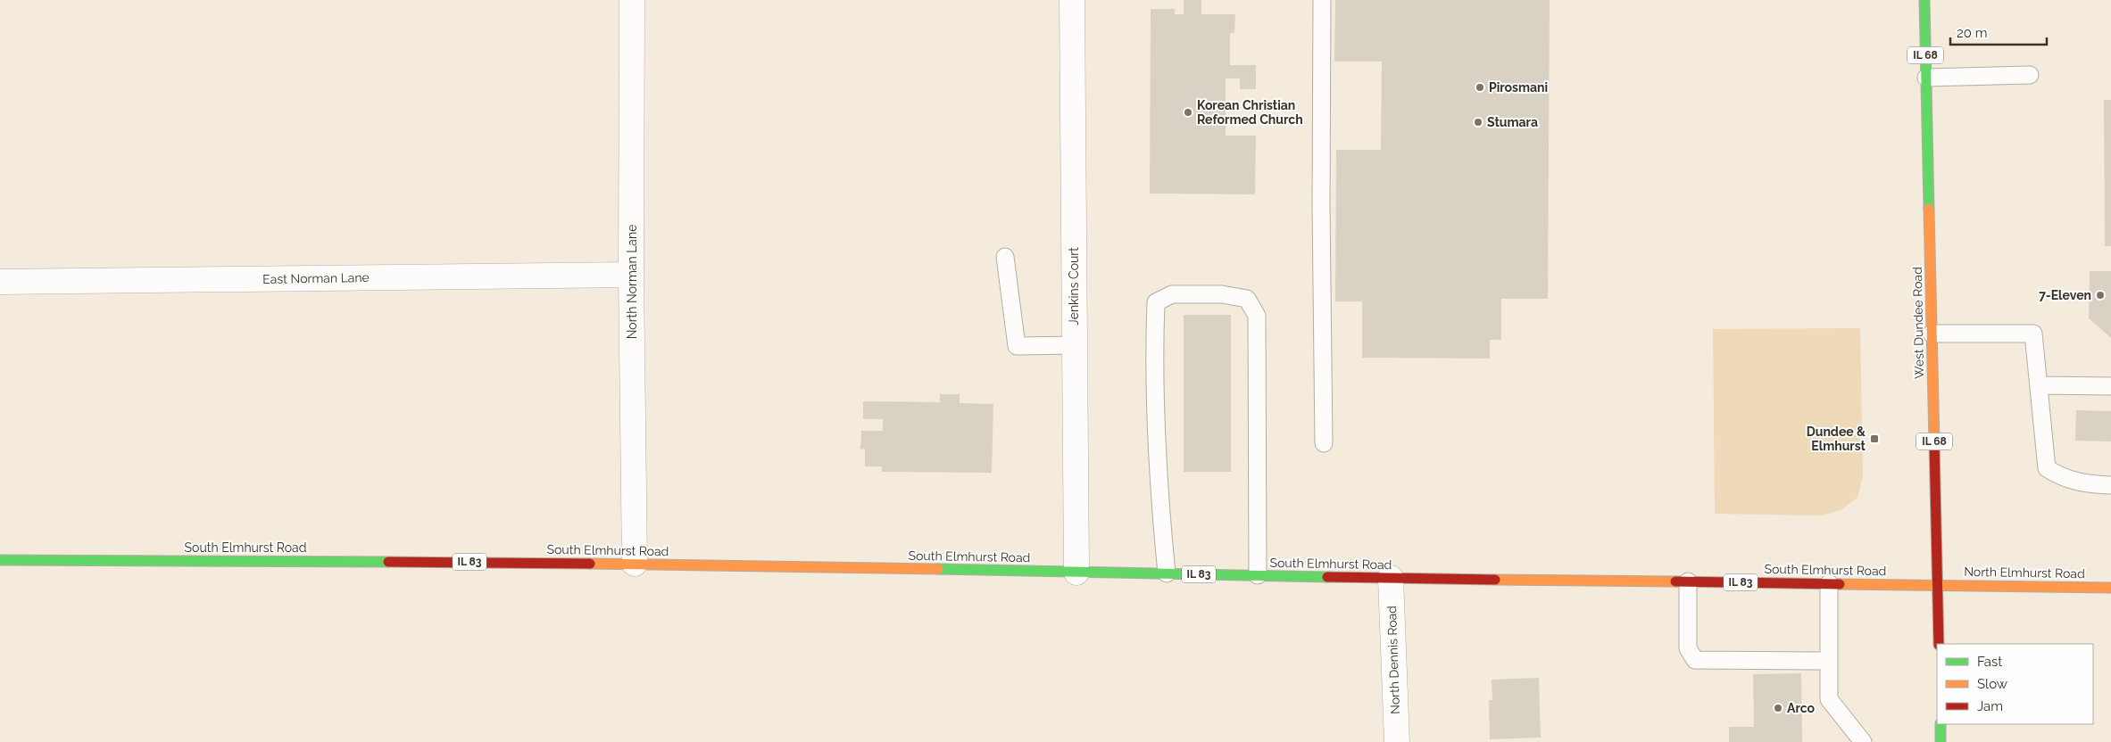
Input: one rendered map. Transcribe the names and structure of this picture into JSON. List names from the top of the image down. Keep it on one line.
{"streets":{"main road":["IL 68","West Dundee Road","South Elmhurst Road","IL 83","North Elmhurst Road"],"street":["East Norman Lane","North Norman Lane","Jenkins Court","North Dennis Road"]},"crossings":[["East Norman Lane","North Norman Lane"],["North Norman Lane","South Elmhurst Road"],["Jenkins Court","South Elmhurst Road"],["West Dundee Road","South Elmhurst Road"],["West Dundee Road","North Elmhurst Road"],["South Elmhurst Road","North Elmhurst Road"],["South Elmhurst Road","North Dennis Road"]],"places":{"other":["Pirosmani","Korean Christian Reformed Church","Stumara","7-Eleven","Arco"],"transit":["Dundee & Elmhurst"]},"legend":["Fast","Slow","Jam"],"scale_bar":"20 m"}
